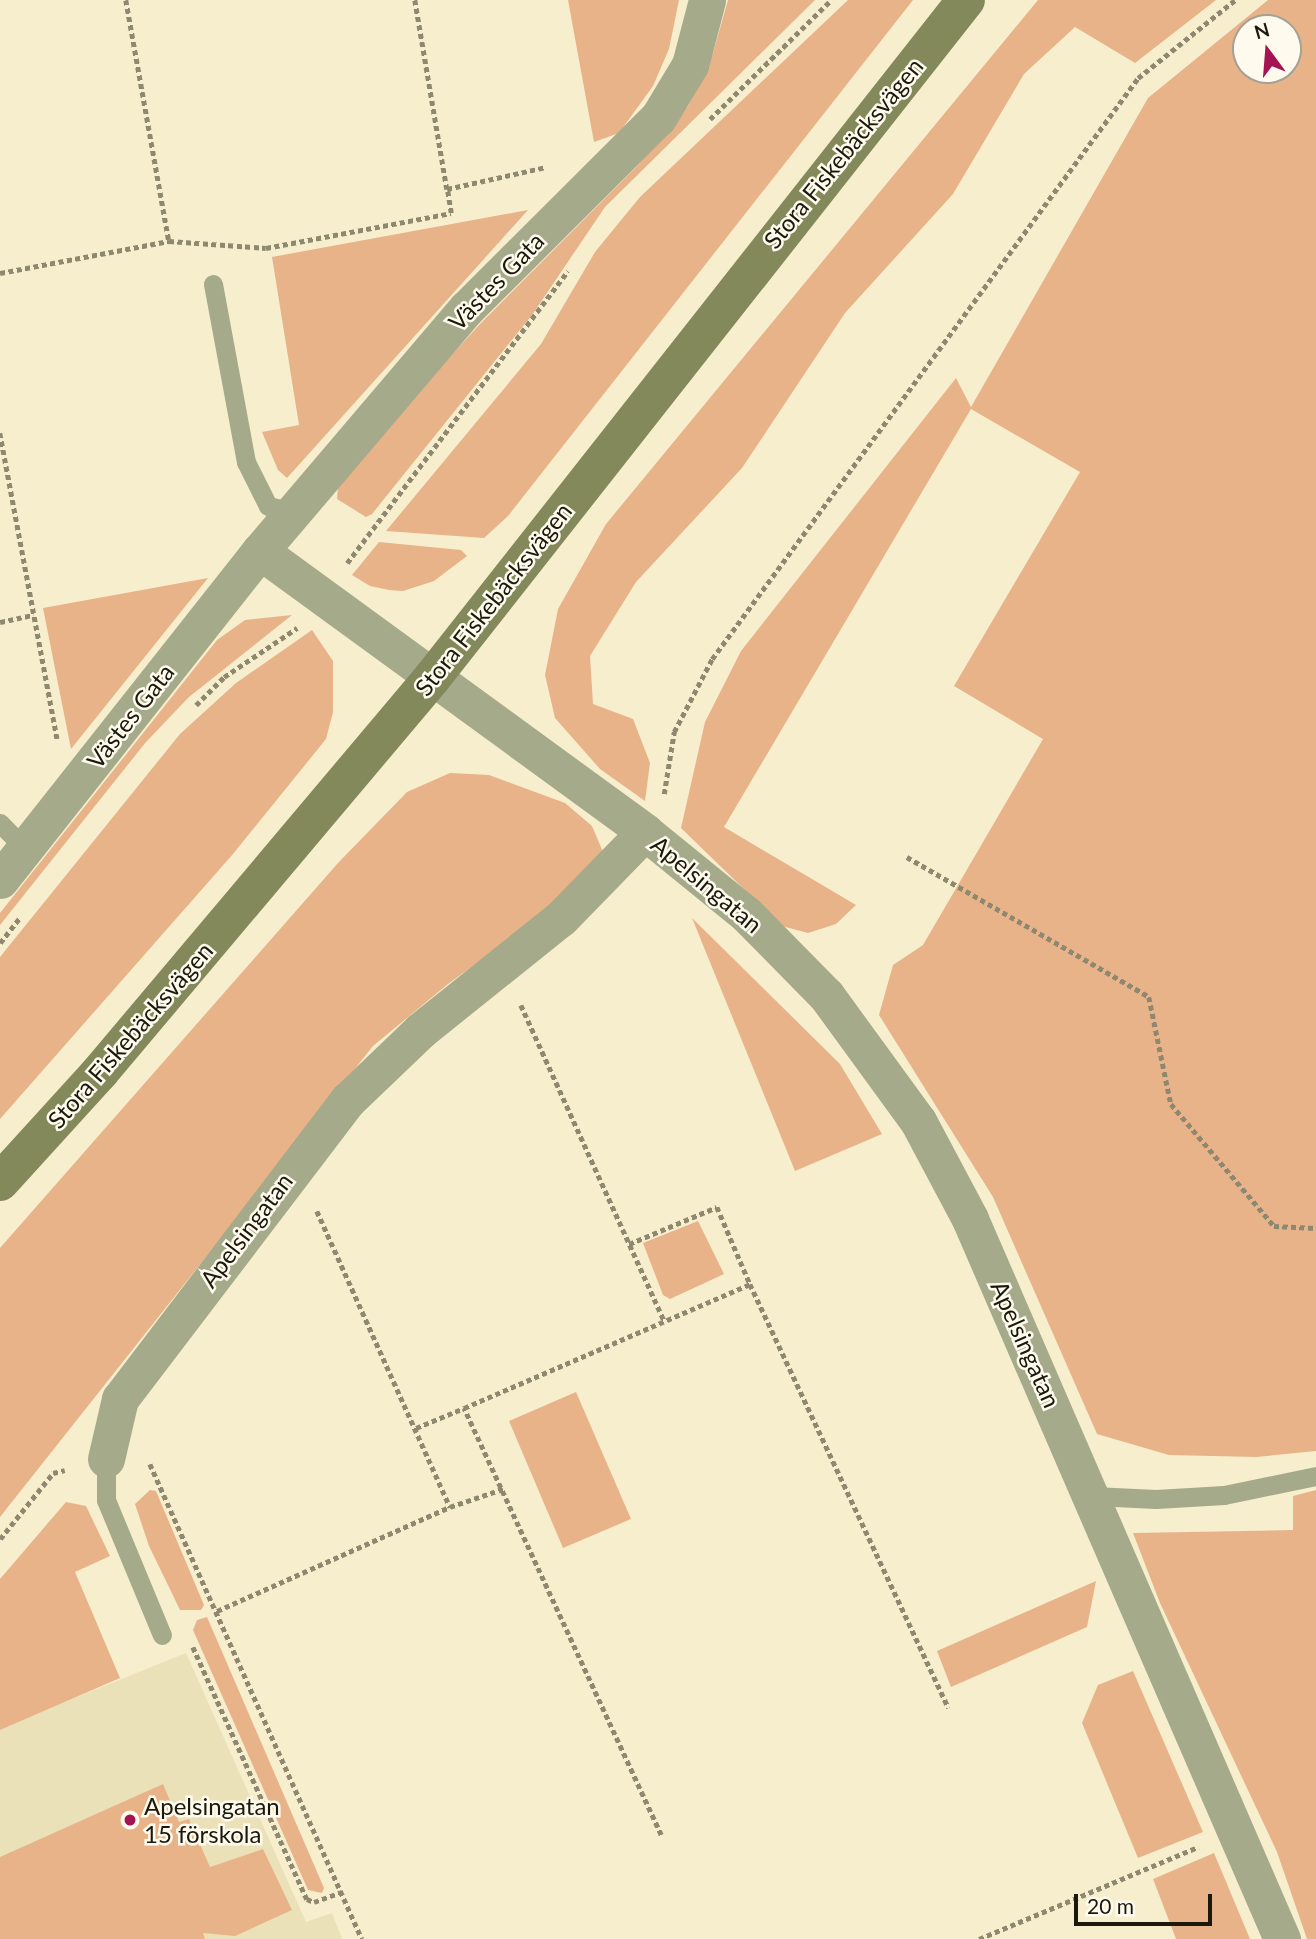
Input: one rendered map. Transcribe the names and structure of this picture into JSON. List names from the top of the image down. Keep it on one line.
{"streets":{"street":["Stora Fiskebäcksvägen","Västes Gata","Apelsingatan"]},"crossings":[["Stora Fiskebäcksvägen","Apelsingatan"]],"places":["Apelsingatan 15 förskola"],"scale_bar":"20 m","north":"top"}
